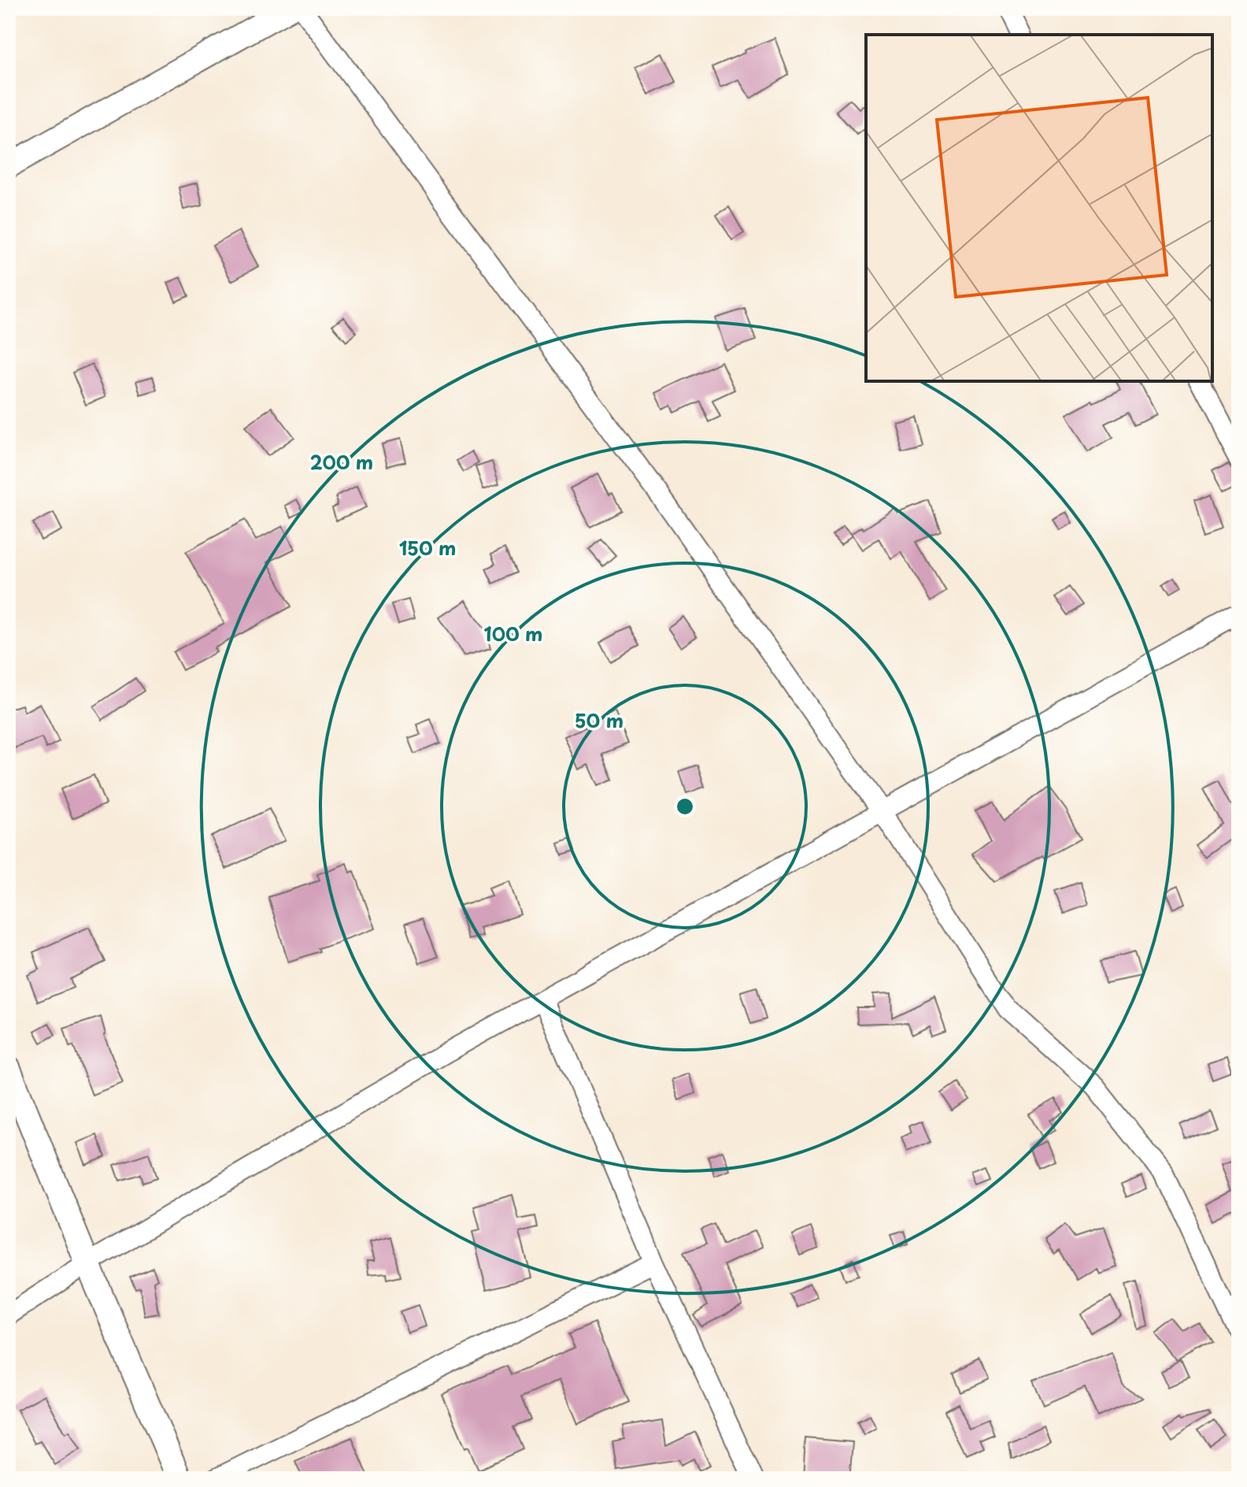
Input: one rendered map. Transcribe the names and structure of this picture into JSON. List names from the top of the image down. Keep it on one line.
{"rings":["200 m","150 m","100 m","50 m"]}
